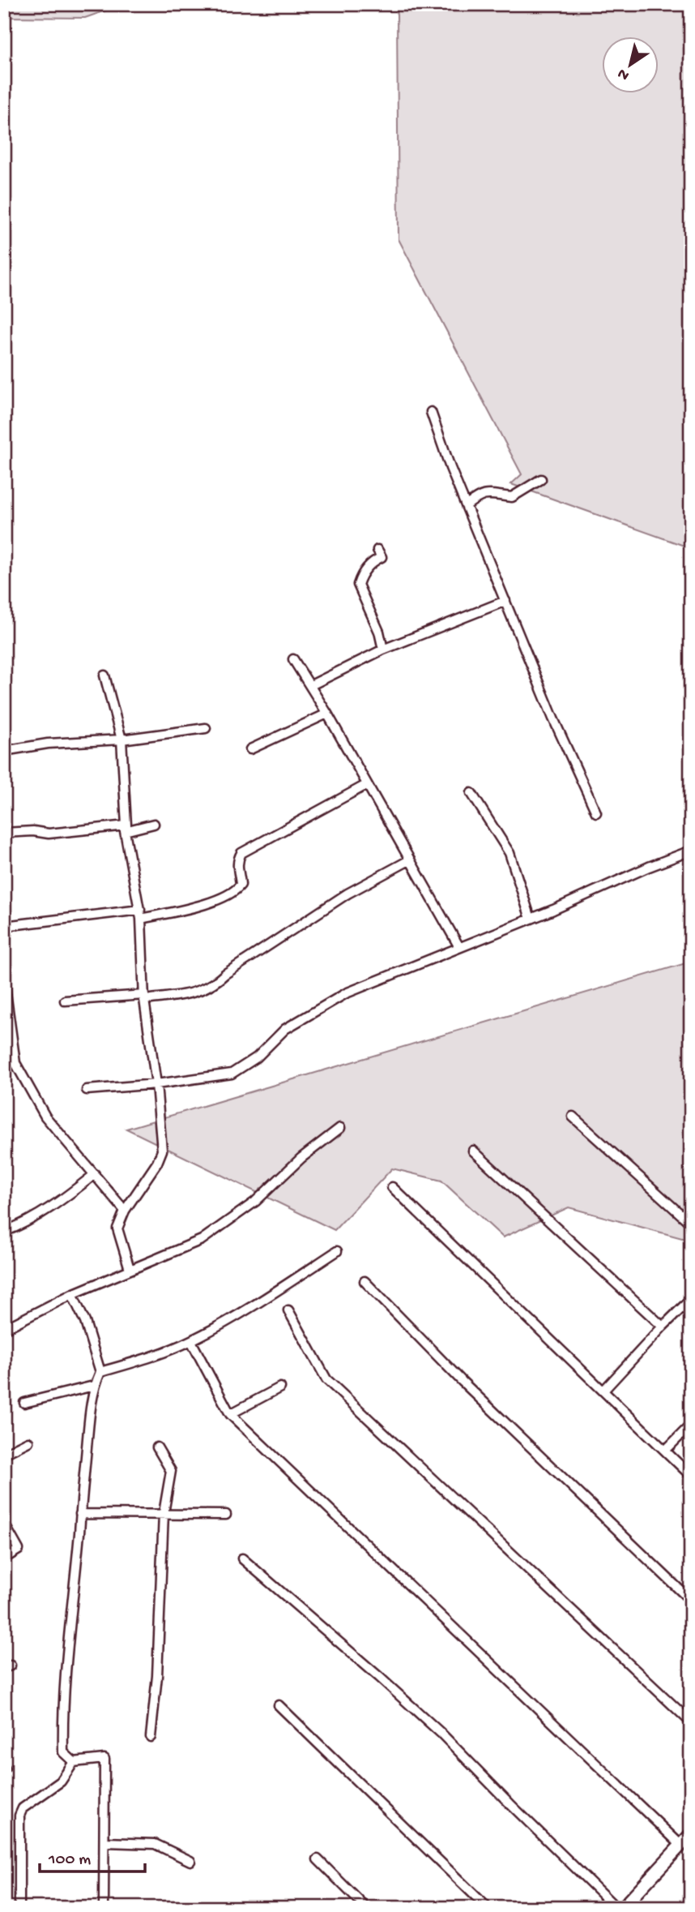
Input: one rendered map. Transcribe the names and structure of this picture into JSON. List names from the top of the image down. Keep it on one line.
{"scale_bar":"100 m","north":"bottom left"}
